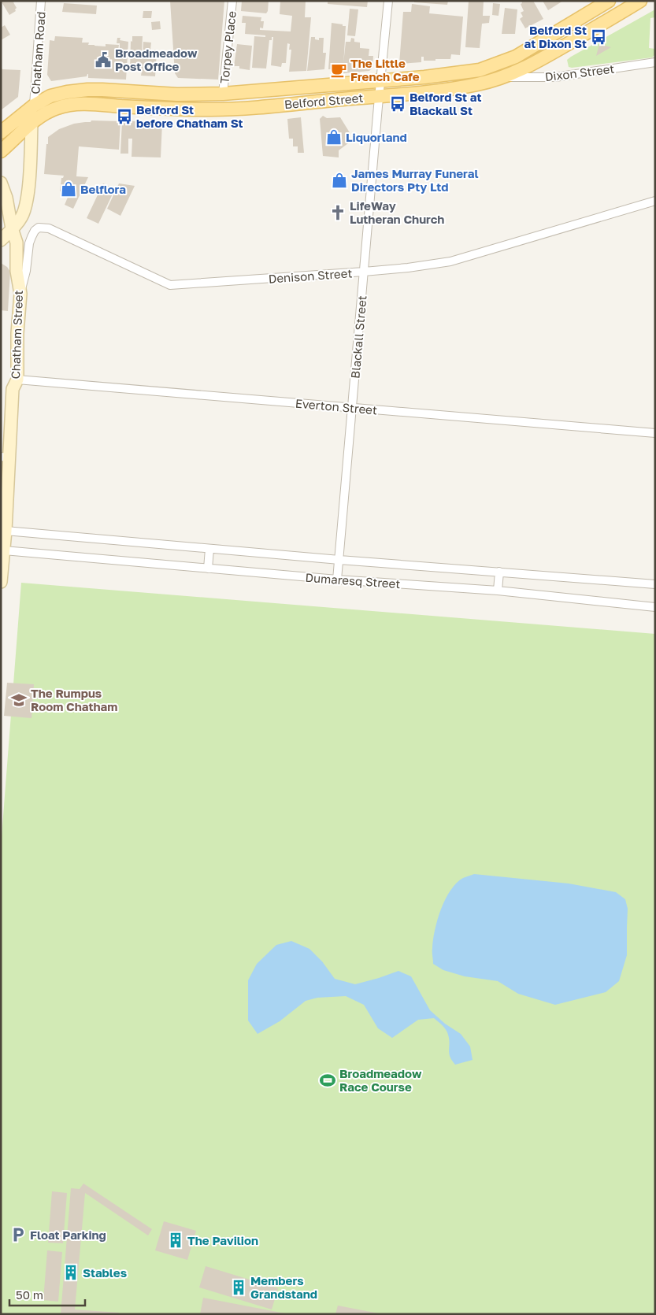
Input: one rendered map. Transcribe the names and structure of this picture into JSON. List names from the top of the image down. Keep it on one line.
{"streets":{"main road":["Belford Street"],"street":["Torpey Place","Chatham Road","Dixon Street","Denison Street","Chatham Street","Blackall Street","Everton Street","Dumaresq Street"]},"crossings":[["Torpey Place","Belford Street"],["Chatham Road","Belford Street"],["Dixon Street","Belford Street"],["Belford Street","Blackall Street"],["Denison Street","Chatham Street"],["Denison Street","Blackall Street"],["Chatham Street","Everton Street"],["Chatham Street","Dumaresq Street"],["Blackall Street","Everton Street"],["Blackall Street","Dumaresq Street"]],"places":{"bus stop":["Belford St at Dixon St","Belford St at Blackall St","Belford St before Chatham St"],"public building":["Broadmeadow Post Office"],"cafe":["The Little French Cafe"],"shop":["Liquorland","James Murray Funeral Directors Pty Ltd","Belflora"],"church":["LifeWay Lutheran Church"],"school or university":["The Rumpus Room Chatham"],"sports":["Broadmeadow Race Course"],"parking":["Float Parking"],"building":["The Pavilion","Stables","Members Grandstand"]},"scale_bar":"50 m"}
